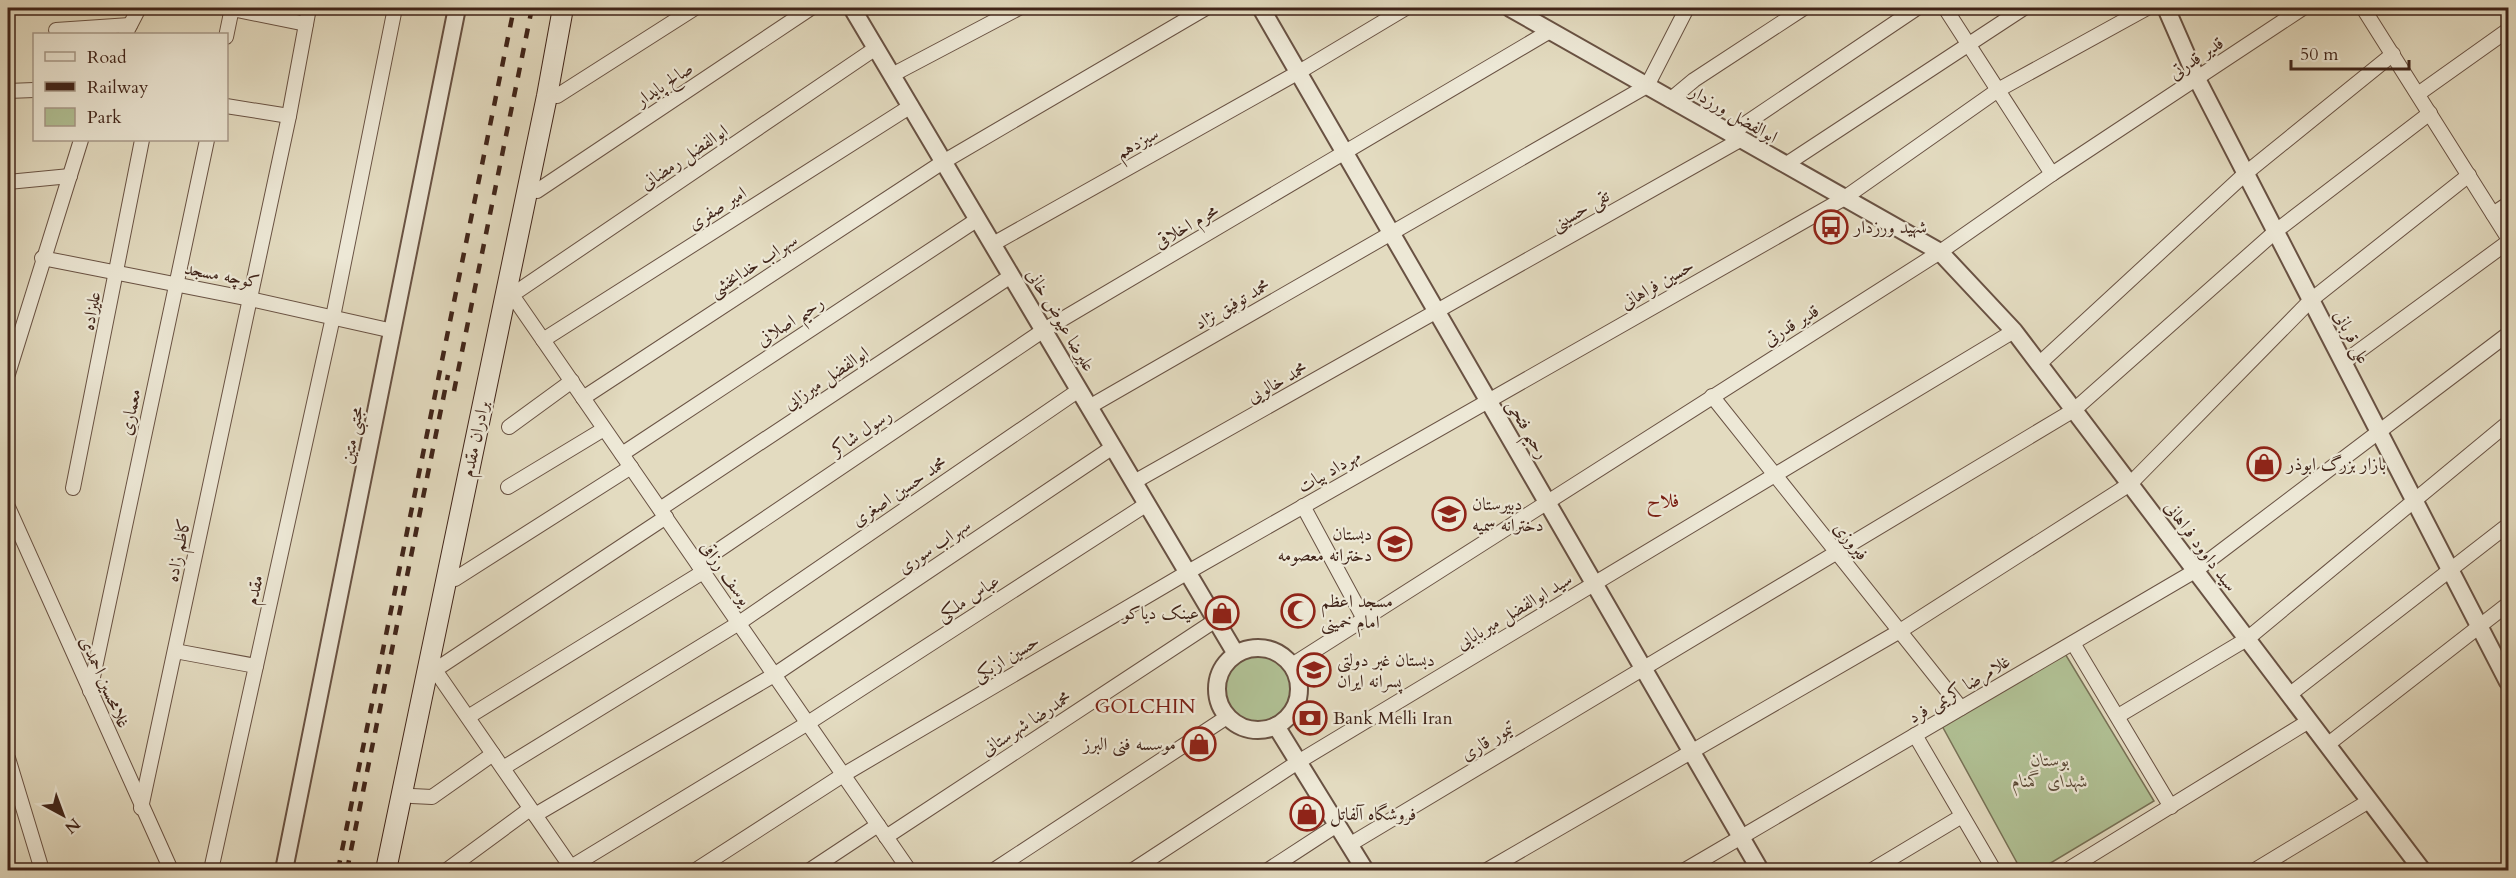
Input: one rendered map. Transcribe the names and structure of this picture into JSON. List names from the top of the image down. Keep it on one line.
{"streets":{"main road":["برادران مقدم"],"street":["قدیر قدرتی","صالح پایدار","ابوالفضل ورزدار","سیزدهم","ابوالفضل رمضانی","امیر صفری","تقی حسینی","محرم اخلاقی","سهراب خدابخشی","کوچه مسجد","حسین فراهانی","محمد توفیق ‌نژاد","علیزاده","علیرضا عیوض خانی","رحیم اصلانی","علی قربانی","ابوالفضل میرزایی","محمد خالویی","معماری","رحیم فتحی","رسول شاکر","مجتبی متین","مهرداد بیات","محمد حسین اصغری","فیروزی","سهراب سوری","سید داوود فراهانی","کاظم زاده","یوسف رزاقی","مقدم","عباس ملکی","سید ابوالفضل میربابایی","حسین ازبکی","غلامحسین احمدی","غلامرضا کریمی فرد","محمدرضا شهرستانی","تیمور قاری"]},"crossings":[["قدیر قدرتی","ابوالفضل ورزدار"],["قدیر قدرتی","علیرضا عیوض خانی"],["قدیر قدرتی","علی قربانی"],["قدیر قدرتی","رحیم فتحی"],["قدیر قدرتی","فیروزی"],["قدیر قدرتی","سید داوود فراهانی"],["صالح پایدار","برادران مقدم"],["ابوالفضل ورزدار","تقی حسینی"],["ابوالفضل ورزدار","محرم اخلاقی"],["ابوالفضل ورزدار","حسین فراهانی"],["ابوالفضل ورزدار","محمد توفیق ‌نژاد"],["ابوالفضل ورزدار","سید داوود فراهانی"],["سیزدهم","علیرضا عیوض خانی"],["سیزدهم","رحیم فتحی"],["ابوالفضل رمضانی","علیرضا عیوض خانی"],["ابوالفضل رمضانی","برادران مقدم"],["ابوالفضل رمضانی","یوسف رزاقی"],["امیر صفری","علیرضا عیوض خانی"],["امیر صفری","یوسف رزاقی"],["تقی حسینی","محمد خالویی"],["تقی حسینی","رحیم فتحی"],["محرم اخلاقی","علیرضا عیوض خانی"],["محرم اخلاقی","رحیم فتحی"],["محرم اخلاقی","رسول شاکر"],["سهراب خدابخشی","علیرضا عیوض خانی"],["سهراب خدابخشی","یوسف رزاقی"],["کوچه مسجد","علیزاده"],["کوچه مسجد","معماری"],["کوچه مسجد","مجتبی متین"],["کوچه مسجد","کاظم زاده"],["کوچه مسجد","مقدم"],["حسین فراهانی","رحیم فتحی"],["حسین فراهانی","مهرداد بیات"],["محمد توفیق ‌نژاد","علیرضا عیوض خانی"],["محمد توفیق ‌نژاد","رحیم فتحی"],["علیرضا عیوض خانی","رحیم اصلانی"],["علیرضا عیوض خانی","ابوالفضل میرزایی"],["علیرضا عیوض خانی","محمد خالویی"],["علیرضا عیوض خانی","رسول شاکر"],["علیرضا عیوض خانی","مهرداد بیات"],["علیرضا عیوض خانی","محمد حسین اصغری"],["علیرضا عیوض خانی","سهراب سوری"],["علیرضا عیوض خانی","عباس ملکی"],["علیرضا عیوض خانی","حسین ازبکی"],["علیرضا عیوض خانی","محمدرضا شهرستانی"],["رحیم اصلانی","یوسف رزاقی"],["علی قربانی","غلامرضا کریمی فرد"],["علی قربانی","تیمور قاری"],["ابوالفضل میرزایی","برادران مقدم"],["ابوالفضل میرزایی","یوسف رزاقی"],["محمد خالویی","رحیم فتحی"],["معماری","غلامحسین احمدی"],["رحیم فتحی","مهرداد بیات"],["رحیم فتحی","سید ابوالفضل میربابایی"],["رحیم فتحی","غلامرضا کریمی فرد"],["رحیم فتحی","تیمور قاری"],["رسول شاکر","یوسف رزاقی"],["برادران مقدم","یوسف رزاقی"],["مهرداد بیات","حسین ازبکی"],["محمد حسین اصغری","یوسف رزاقی"],["فیروزی","سید ابوالفضل میربابایی"],["فیروزی","غلامرضا کریمی فرد"],["فیروزی","تیمور قاری"],["سهراب سوری","یوسف رزاقی"],["سید داوود فراهانی","سید ابوالفضل میربابایی"],["سید داوود فراهانی","غلامرضا کریمی فرد"],["سید داوود فراهانی","تیمور قاری"],["کاظم زاده","غلامحسین احمدی"],["یوسف رزاقی","عباس ملکی"],["یوسف رزاقی","حسین ازبکی"],["یوسف رزاقی","محمدرضا شهرستانی"]],"districts":["فلاح","GOLCHIN"],"parks":["بوستان شهدای گمنام"],"places":{"bus stop":["شهید ورزدار"],"shop":["بازار بزرگ ابوذر","عینک دیاکو","موسسه فنی البرز","فروشگاه آلفاتل"],"school or university":["دبیرستان دخترانه سمیه","دبستان دخترانه معصومه","دبستان غبر دولتی پسرانه ایران"],"mosque":["مسجد اعظم امام خمینی"],"bank":["Bank Melli Iran"]},"legend":["Road","Railway","Park"],"scale_bar":"50 m","north":"bottom right"}
